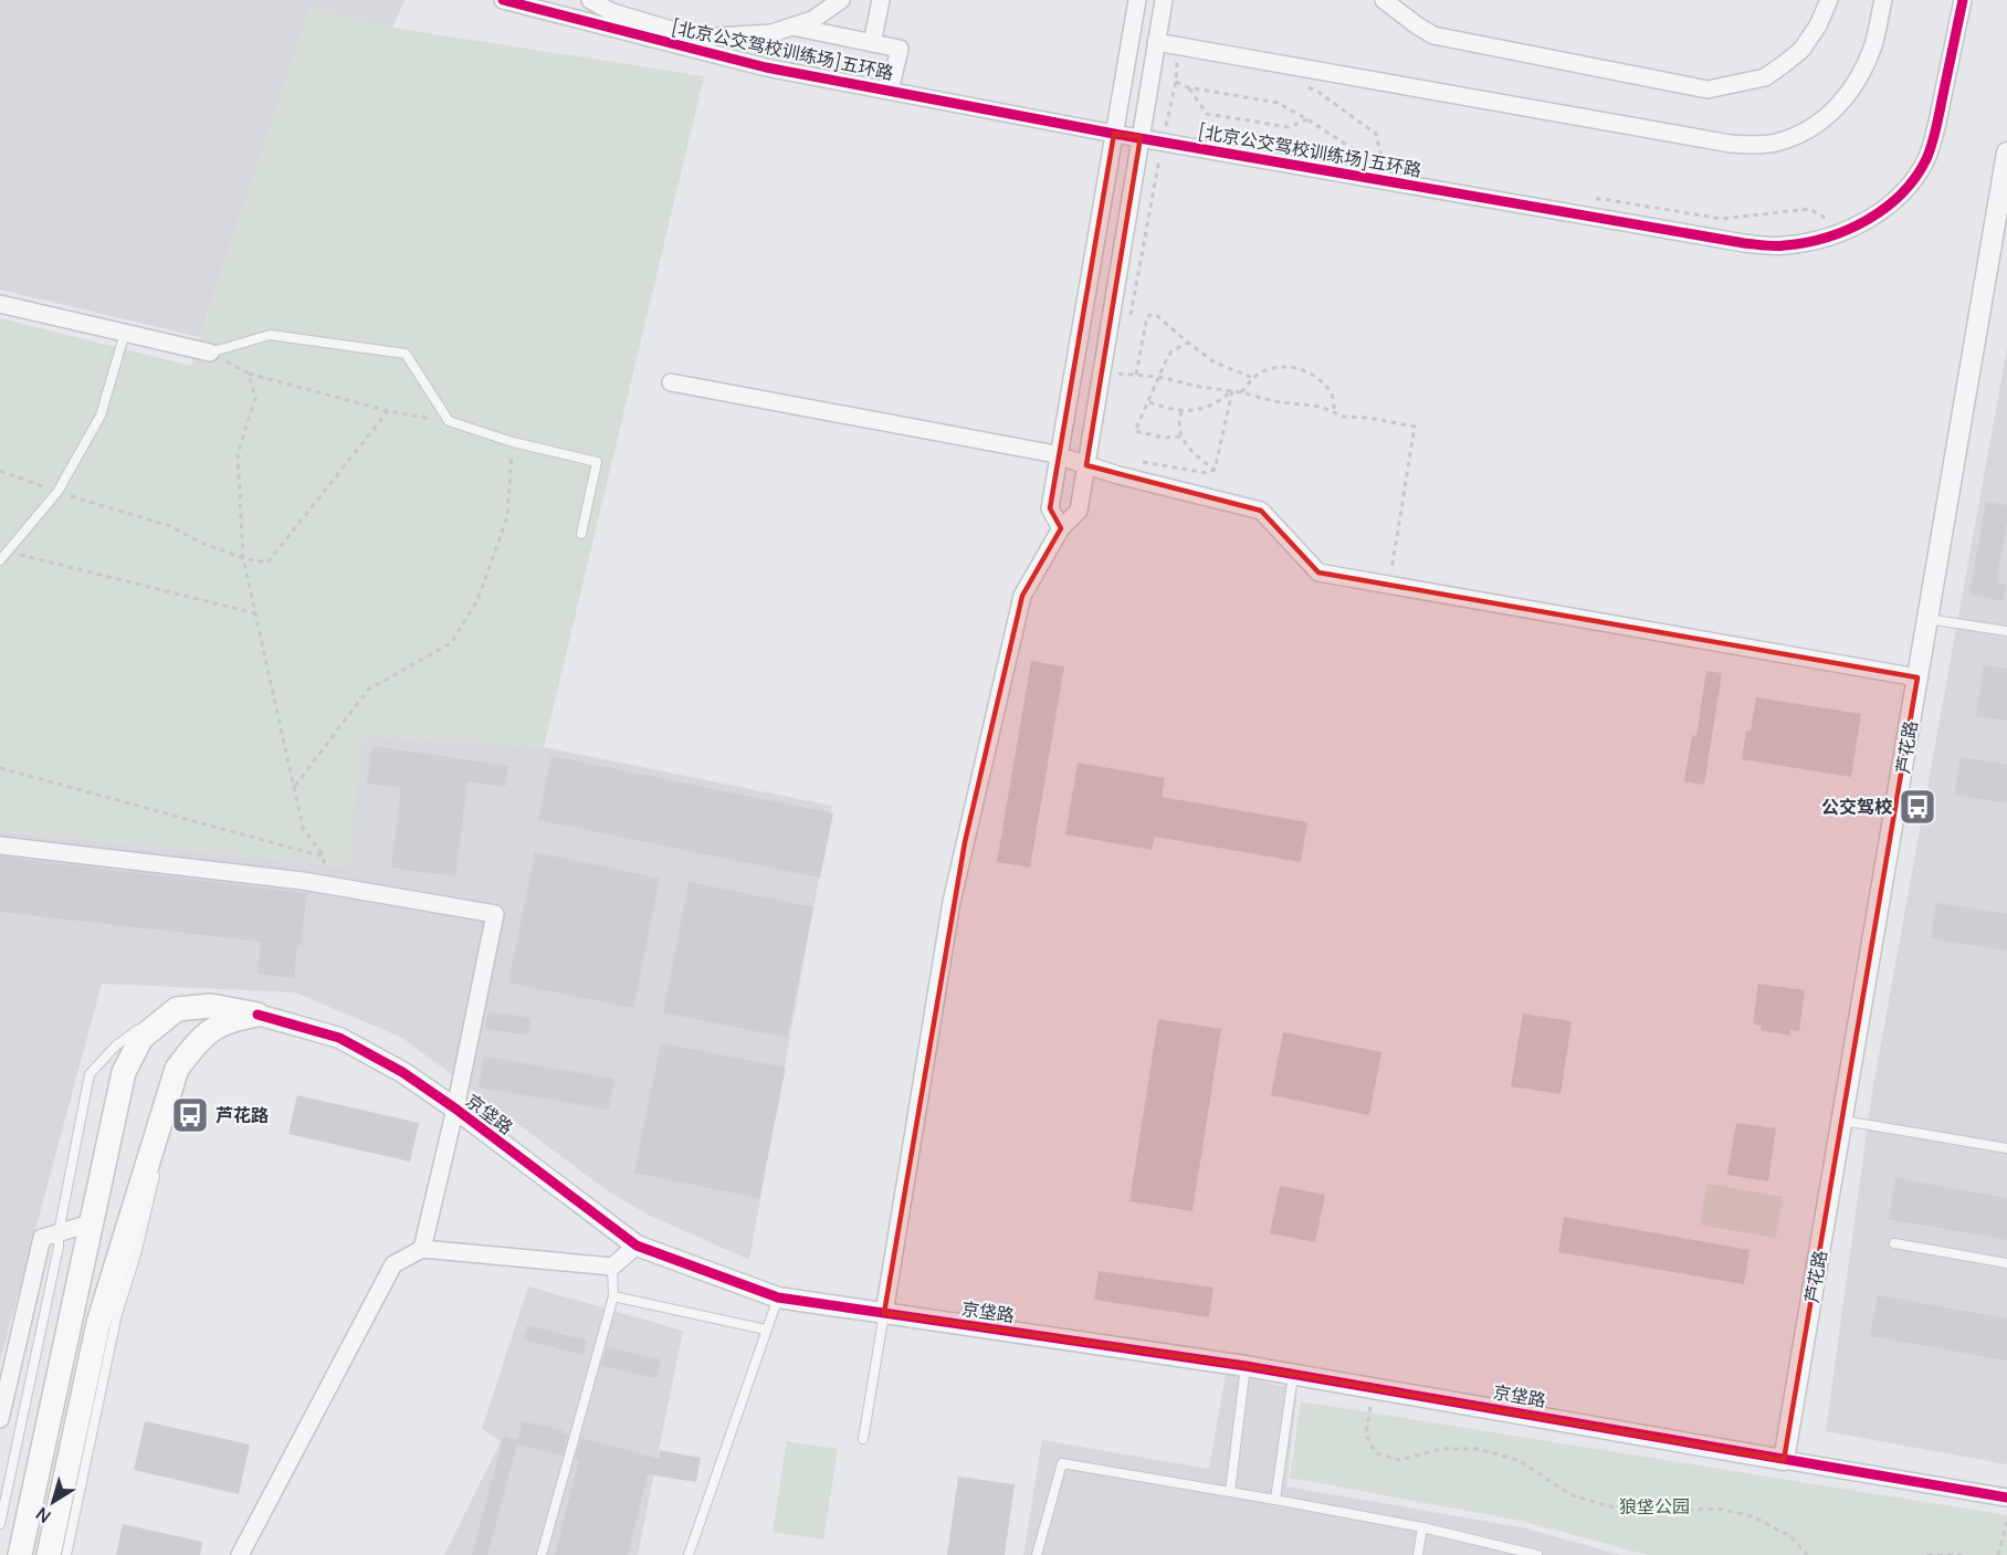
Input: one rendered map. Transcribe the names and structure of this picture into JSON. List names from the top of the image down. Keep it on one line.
{"streets":{"street":["[北京公交驾校训练场]五环路","芦花路","京垡路"]},"crossings":[["芦花路","京垡路"]],"parks":["狼垡公园"],"places":{"bus stop":["公交驾校","芦花路"]},"north":"bottom left"}
